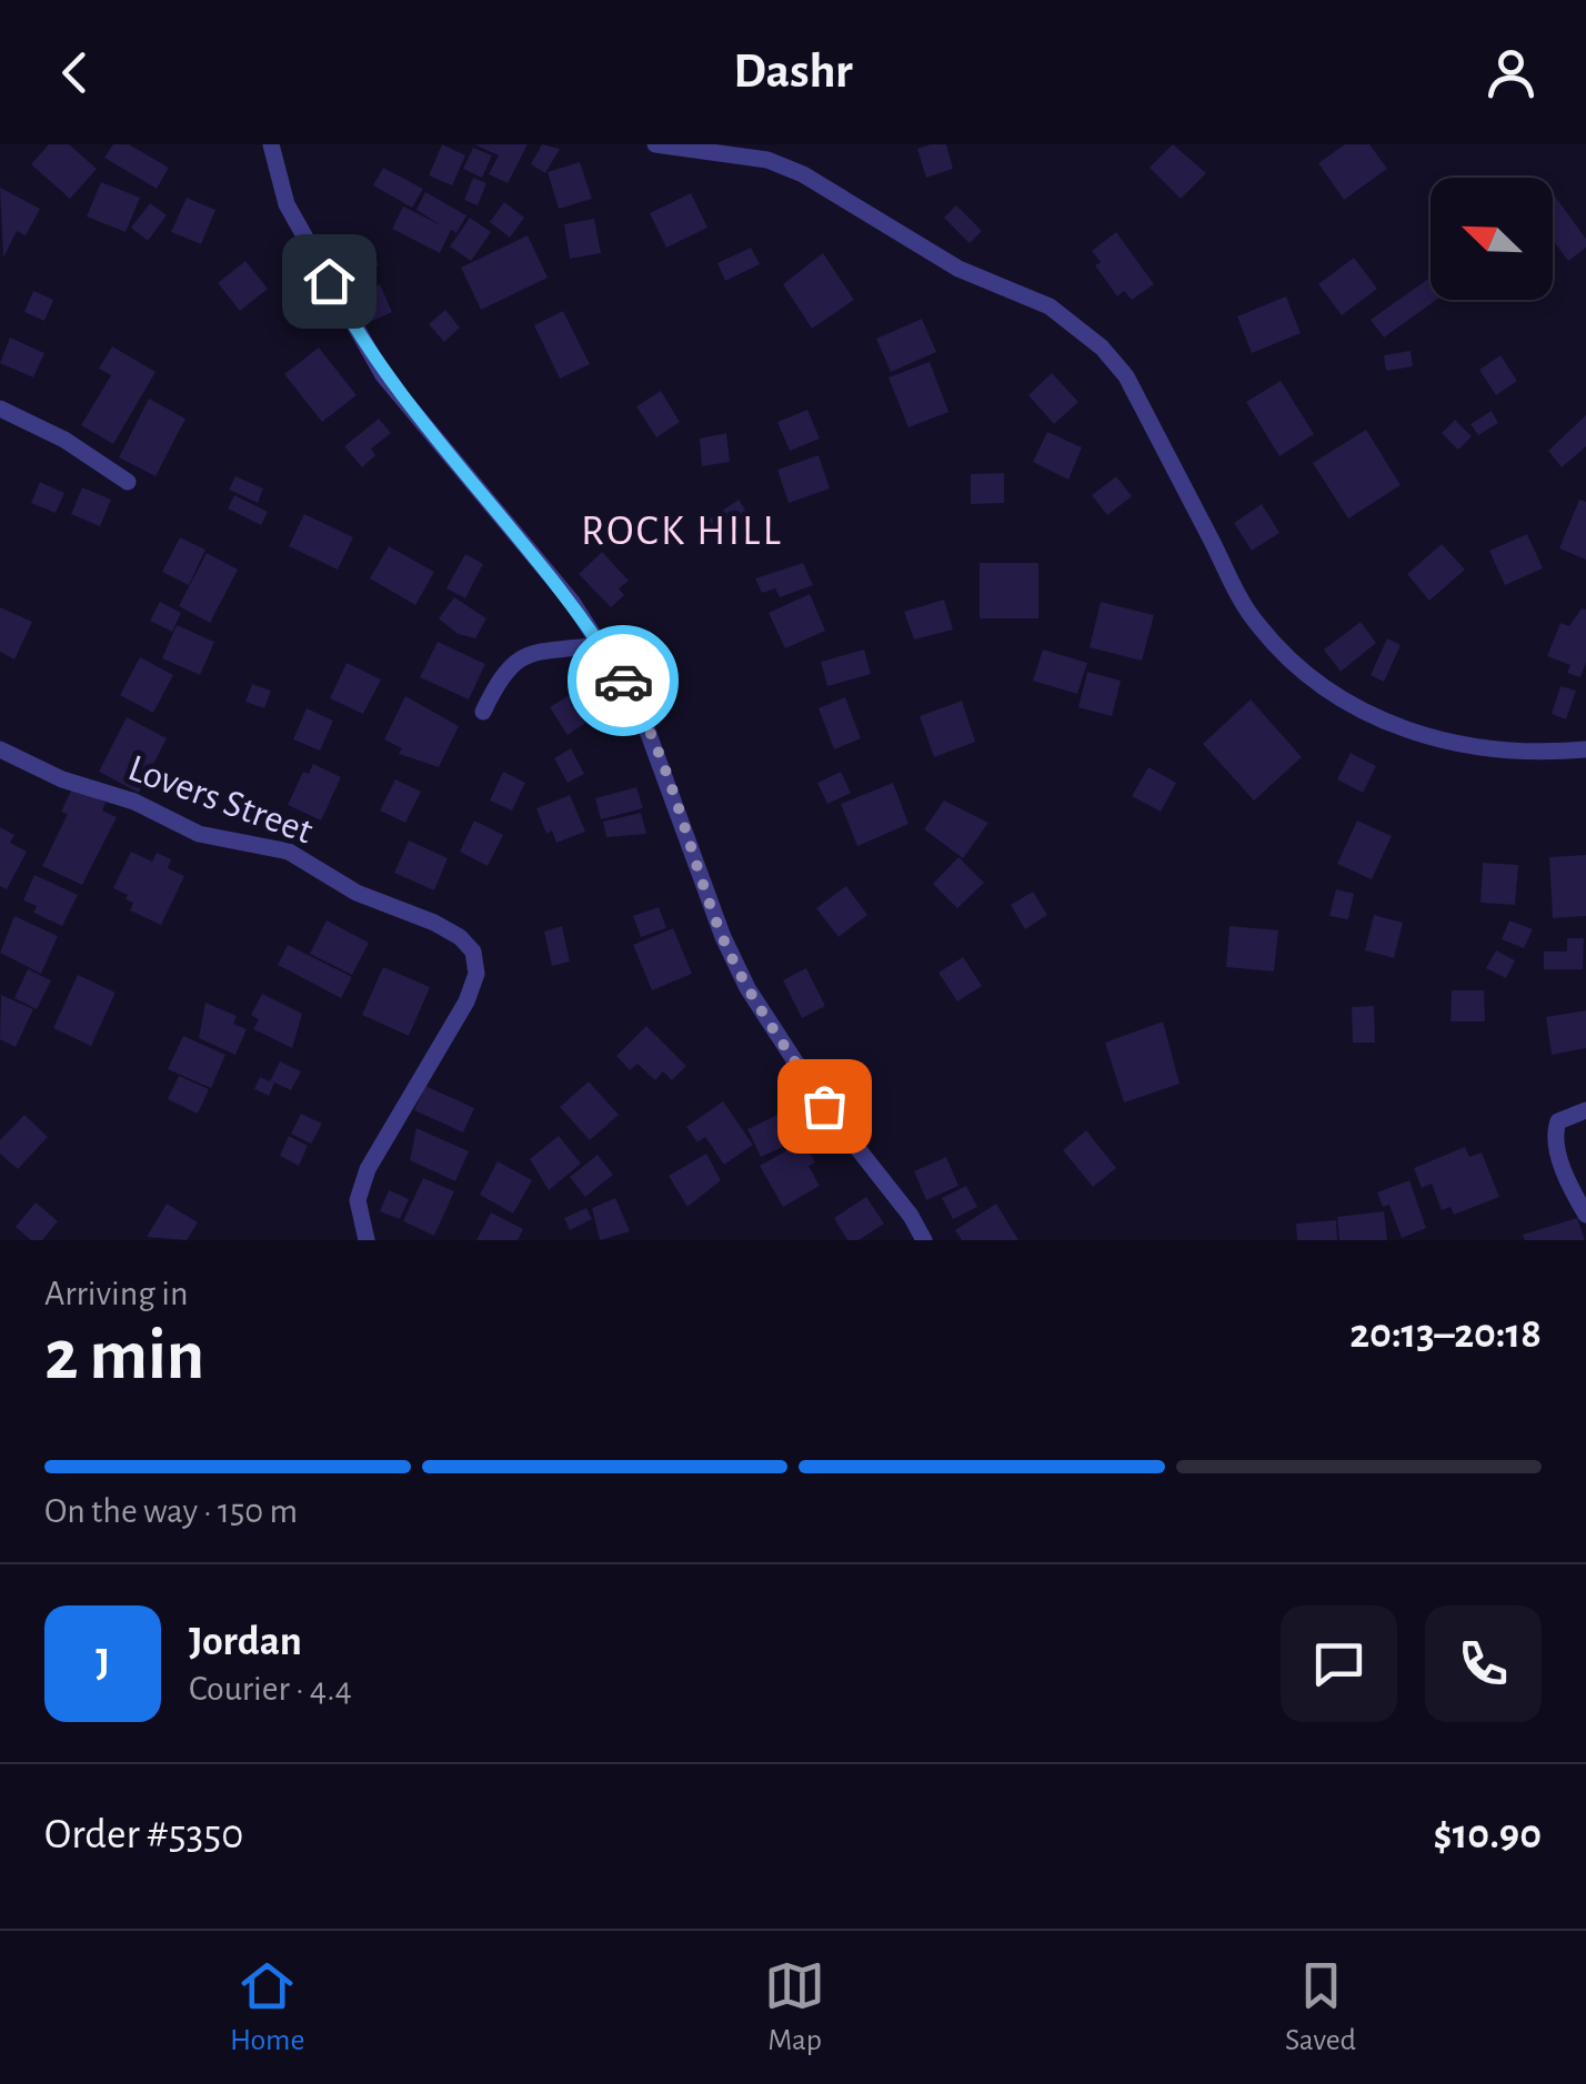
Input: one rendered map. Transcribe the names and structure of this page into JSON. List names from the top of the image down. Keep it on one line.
{"streets":{"street":["Lovers Street"]},"districts":["ROCK HILL"],"north":"top left","page":{"header":"Dashr","heading":["2 min","Arriving in","20:13–20:18"],"panel":["Jordan","Courier · 4.4","Order #5350","$10.90"],"bar":"On the way · 150 m","round":"J","tabs":["Home","Map","Saved"]}}
